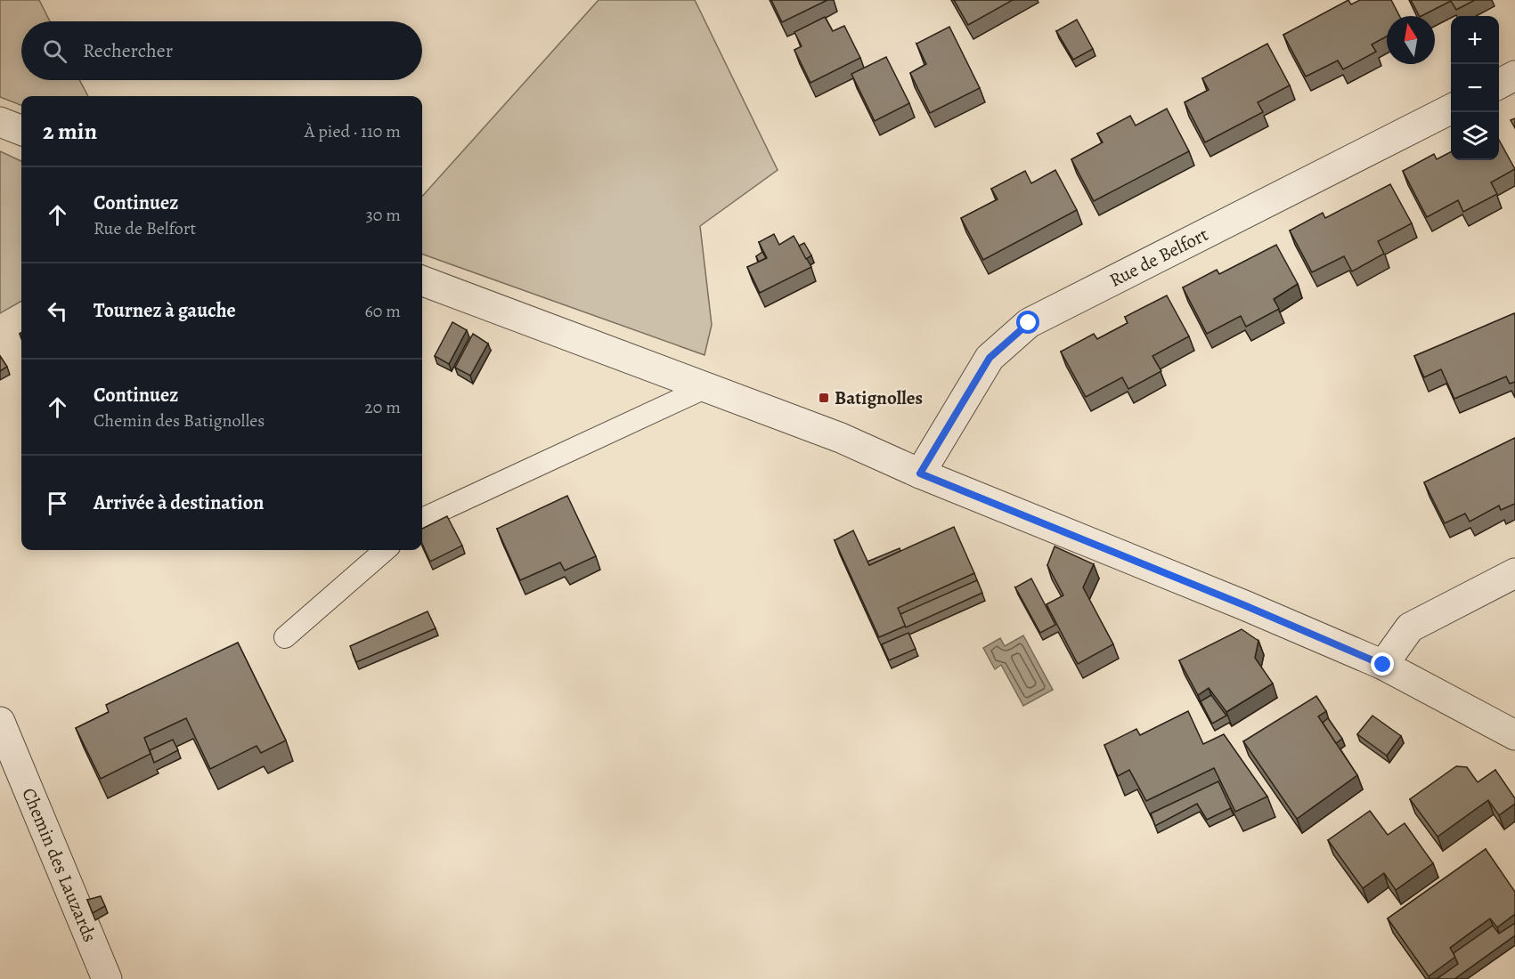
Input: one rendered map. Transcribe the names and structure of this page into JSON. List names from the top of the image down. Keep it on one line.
{"streets":{"street":["Rue de Belfort","Chemin des Lauzards"]},"places":{"transit":["Batignolles"]},"north":"top","page":{"map_buttons":["+","−"],"search":"Rechercher","heading":["2 min","À pied · 110 m"],"list":[["Continuez","Rue de Belfort","30 m"],["Tournez à gauche","60 m"],["Continuez","Chemin des Batignolles","20 m"],"Arrivée à destination"]}}
